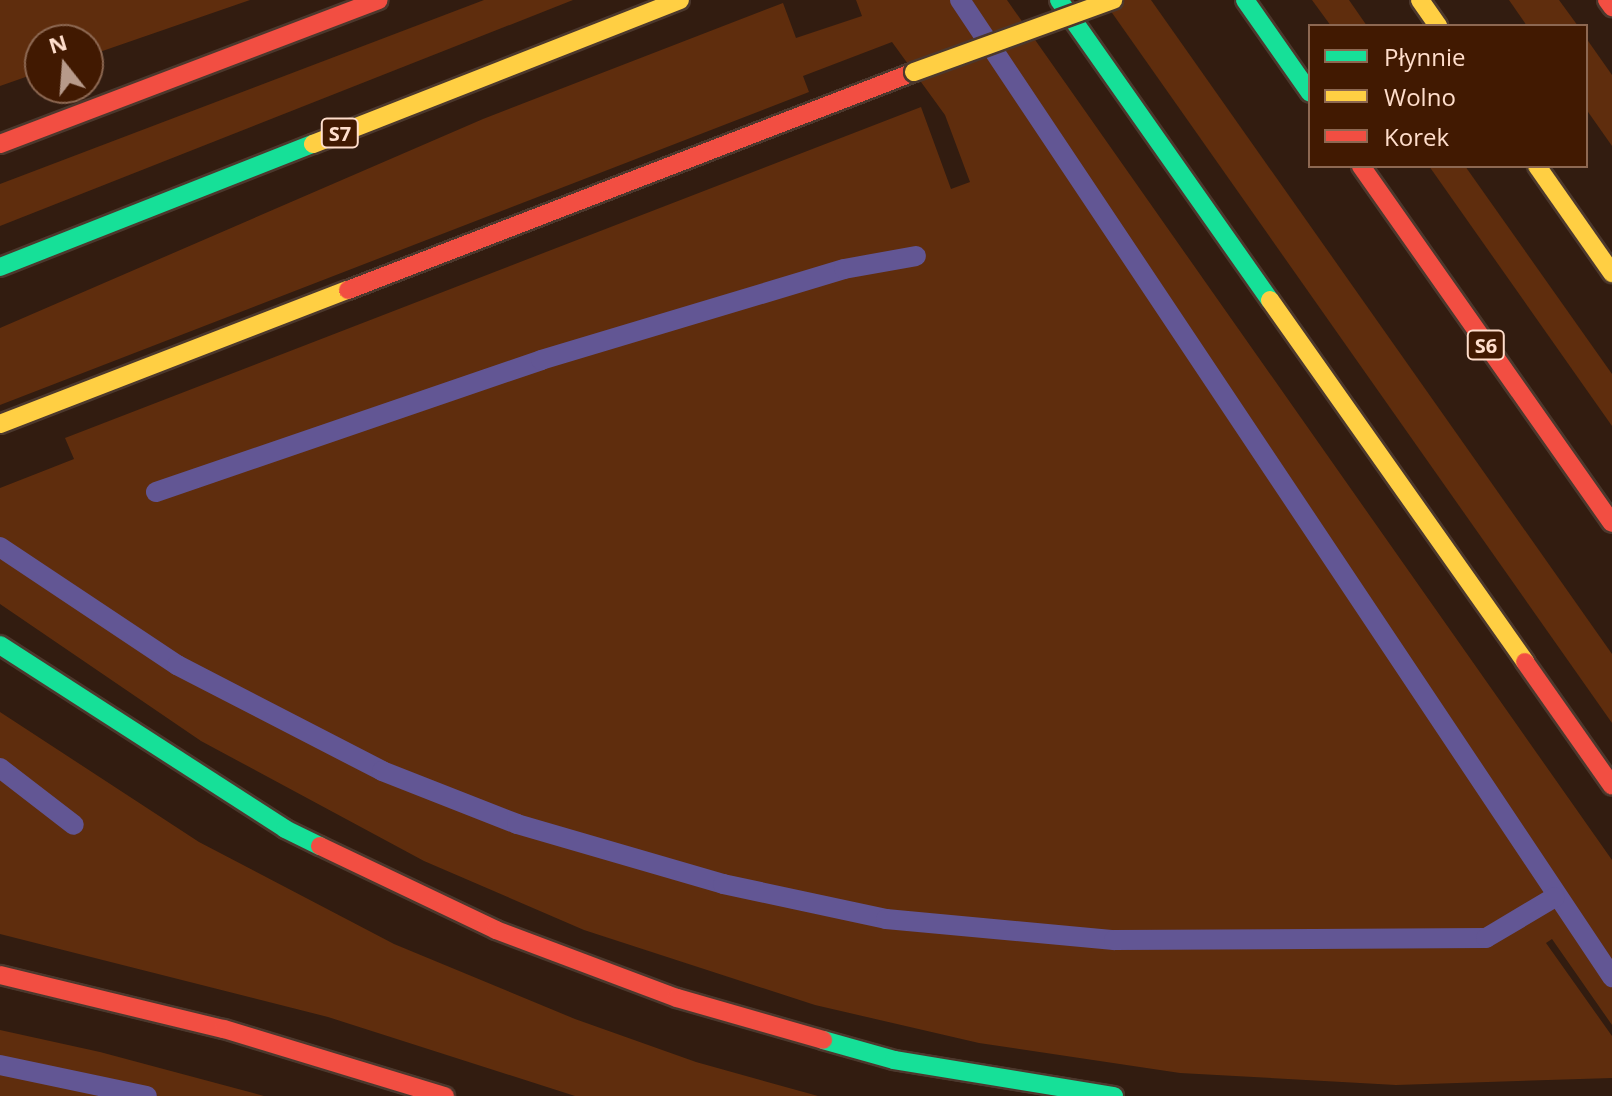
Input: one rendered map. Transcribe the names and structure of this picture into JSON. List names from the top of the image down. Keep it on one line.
{"streets":{"highway":["S7","S6"]},"legend":["Płynnie","Wolno","Korek"],"north":"top"}
